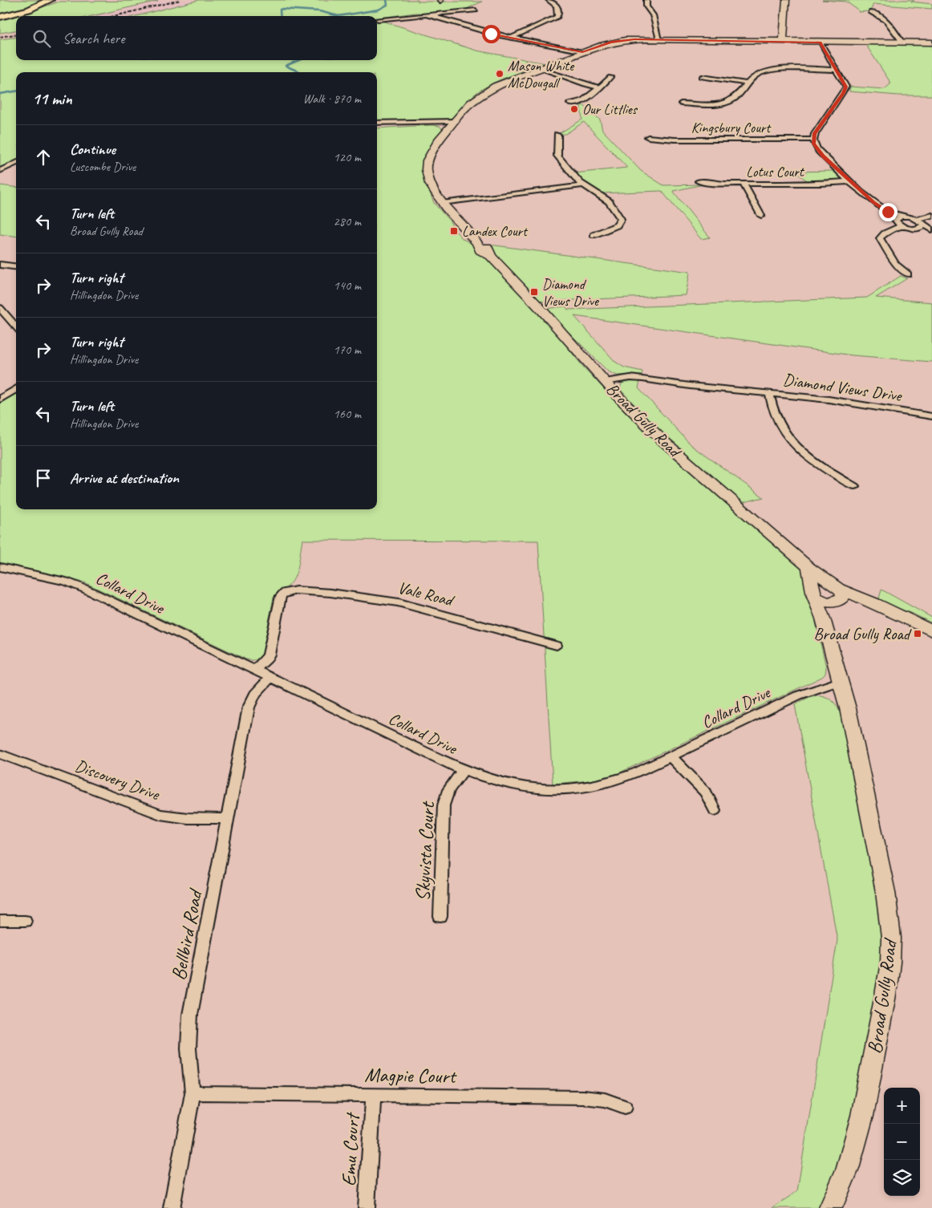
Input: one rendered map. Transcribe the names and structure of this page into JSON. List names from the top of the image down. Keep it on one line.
{"streets":{"street":["Kingsbury Court","Lotus Court","Diamond Views Drive","Broad Gully Road","Collard Drive","Vale Road","Discovery Drive","Skyvista Court","Bellbird Road","Magpie Court","Emu Court"]},"crossings":[["Diamond Views Drive","Broad Gully Road"],["Broad Gully Road","Collard Drive"],["Collard Drive","Vale Road"],["Collard Drive","Skyvista Court"],["Collard Drive","Bellbird Road"],["Discovery Drive","Bellbird Road"],["Bellbird Road","Magpie Court"],["Magpie Court","Emu Court"]],"places":{"other":["Mason White McDougall","Our Littlies"],"transit":["Landex Court","Diamond Views Drive","Broad Gully Road"]},"page":{"search":"Search here","heading":["11 min","Walk · 870 m"],"list":[["Continue","Luscombe Drive","120 m"],["Turn left","Broad Gully Road","280 m"],["Turn right","Hillingdon Drive","140 m"],["Turn right","Hillingdon Drive","170 m"],["Turn left","Hillingdon Drive","160 m"],"Arrive at destination"],"map_buttons":["+","−"]}}
